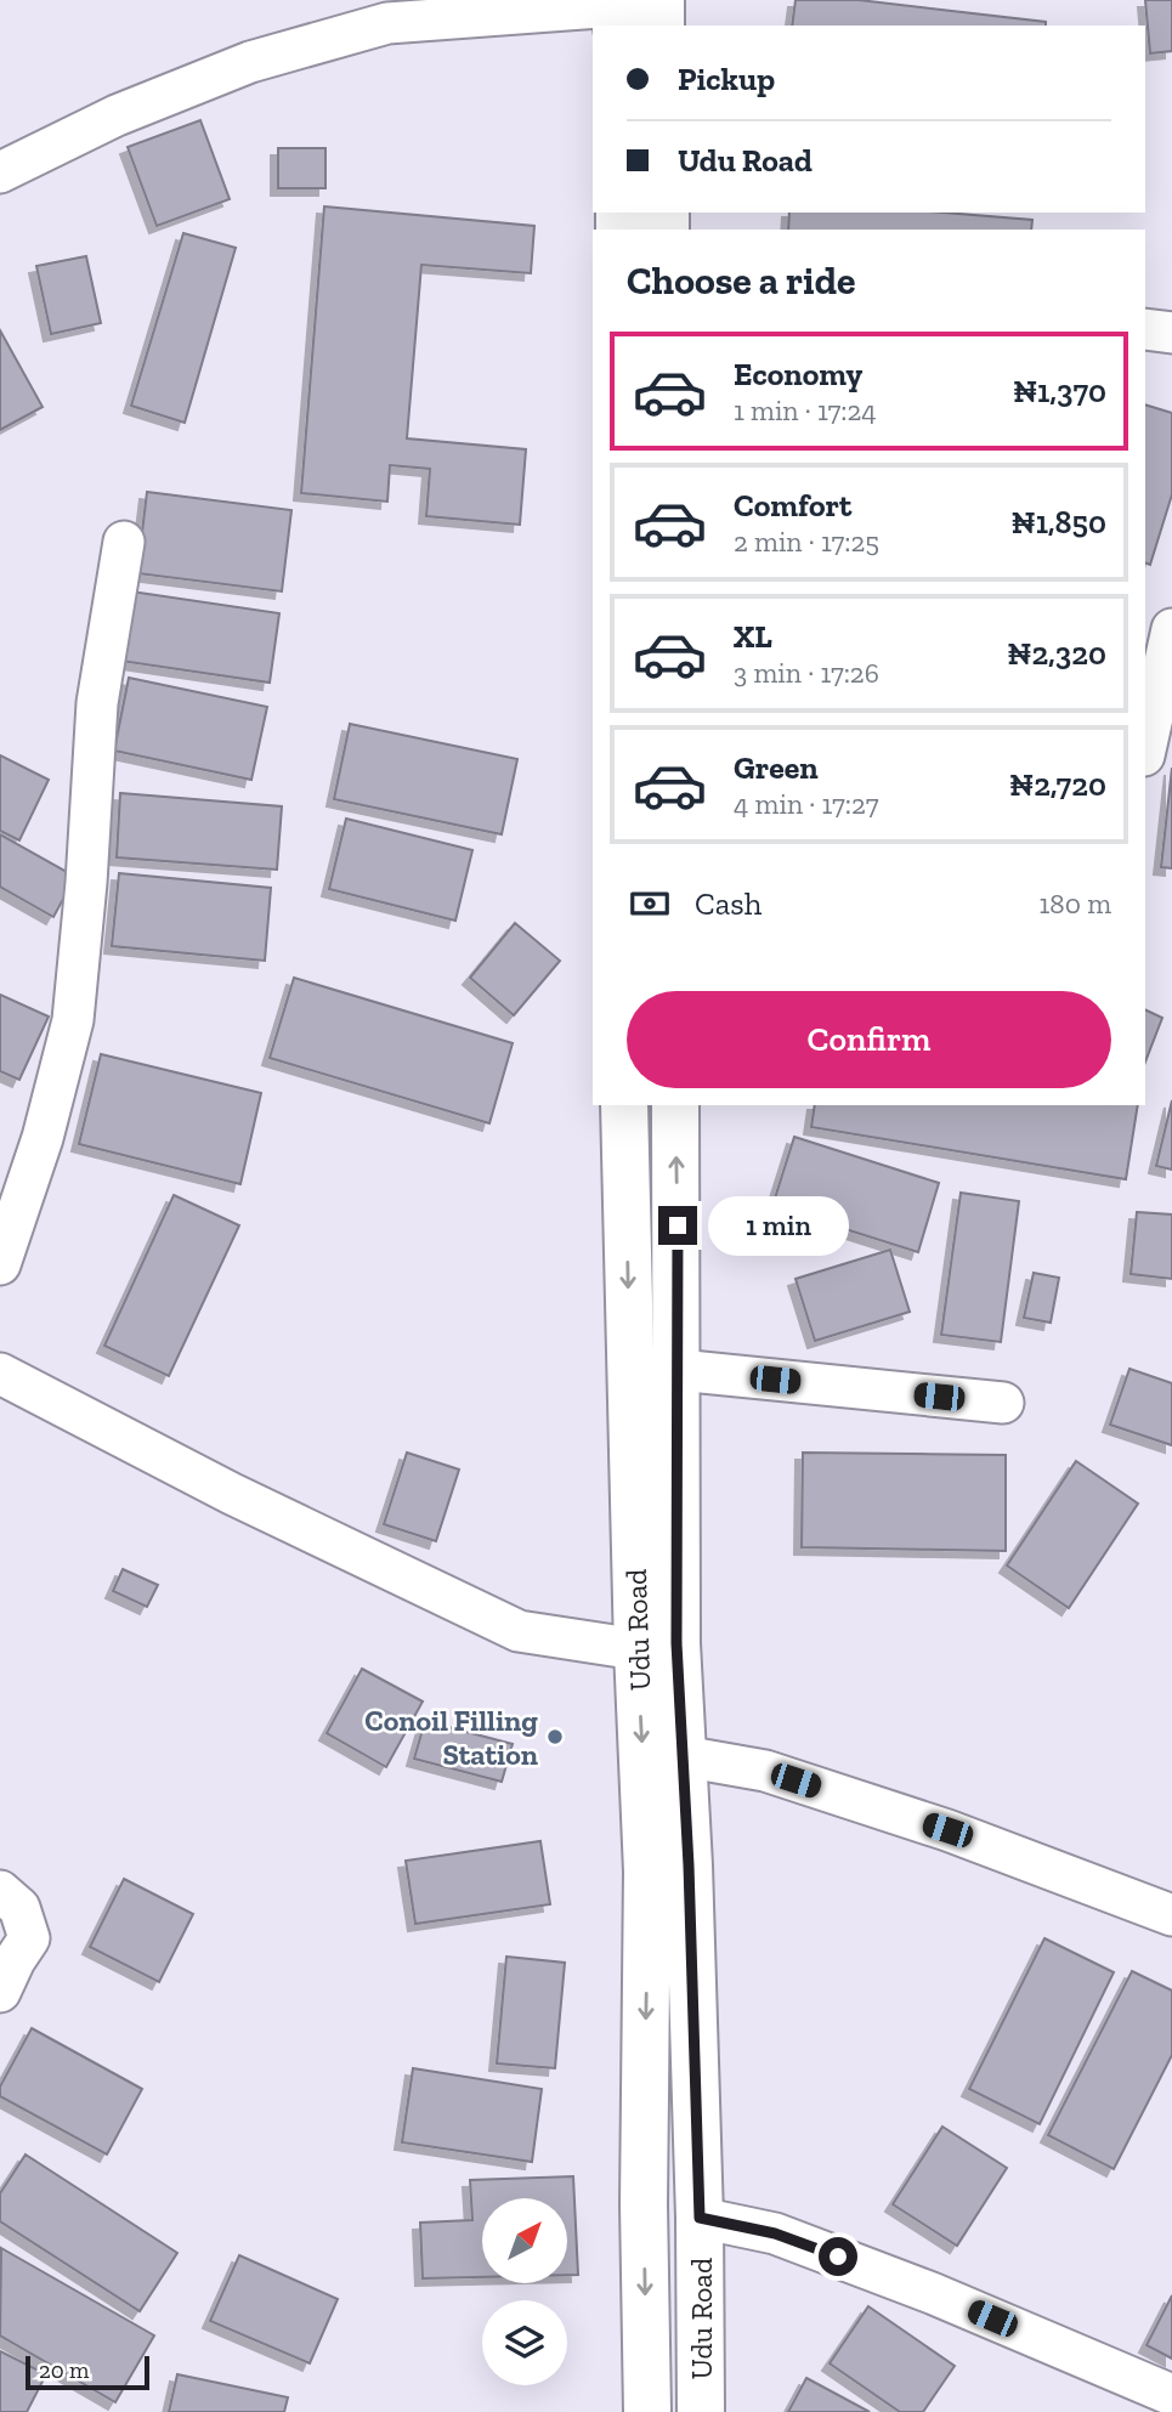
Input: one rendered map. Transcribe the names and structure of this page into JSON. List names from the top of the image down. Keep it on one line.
{"streets":{"main road":["Udu Road"]},"places":["Conoil Filling Station"],"scale_bar":"20 m","north":"top right","page":{"banner":["Pickup","Udu Road"],"heading":"Choose a ride","list":[{"name":"Economy","note":"1 min · 17:24","value":"₦1,370"},{"name":"Comfort","note":"2 min · 17:25","value":"₦1,850"},{"name":"XL","note":"3 min · 17:26","value":"₦2,320"},{"name":"Green","note":"4 min · 17:27","value":"₦2,720"}],"pay":["Cash","180 m"],"buttons":"Confirm","bubble":"1 min","scale":"20 m"}}
